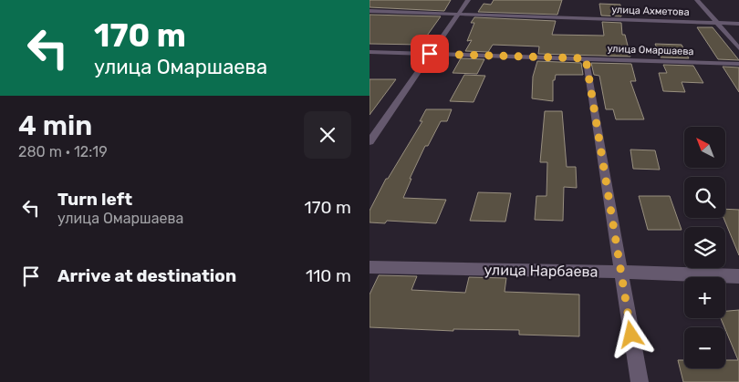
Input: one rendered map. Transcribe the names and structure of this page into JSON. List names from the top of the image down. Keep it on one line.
{"streets":{"street":["улица Ахметова","улица Омаршаева","улица Нарбаева"]},"north":"top left","page":{"turn":["170 m","улица Омаршаева"],"heading":["4 min","280 m · 12:19"],"map_buttons":["+","−"],"list":[{"name":"Turn left","note":"улица Омаршаева","value":"170 m"},{"name":"Arrive at destination","value":"110 m"}]}}
